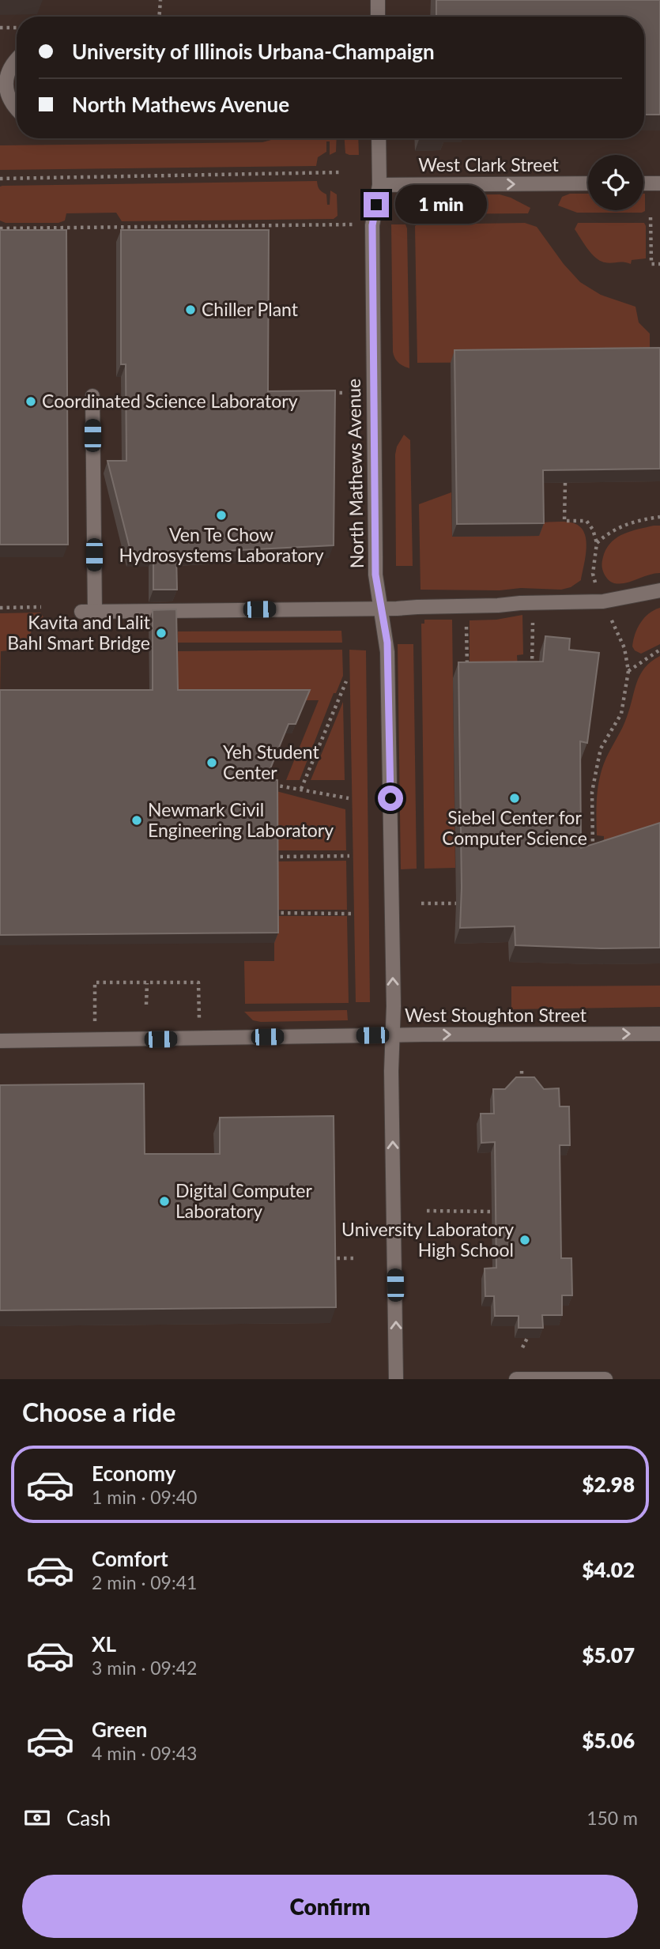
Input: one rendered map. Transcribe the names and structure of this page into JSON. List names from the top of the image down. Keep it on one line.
{"streets":{"street":["West Clark Street","North Mathews Avenue","West Stoughton Street"]},"crossings":[["West Clark Street","North Mathews Avenue"],["North Mathews Avenue","West Stoughton Street"]],"one_way":["West Clark Street","North Mathews Avenue","West Stoughton Street"],"places":["Chiller Plant","Coordinated Science Laboratory","Ven Te Chow Hydrosystems Laboratory","Kavita and Lalit Bahl Smart Bridge","Yeh Student Center","Siebel Center for Computer Science","Newmark Civil Engineering Laboratory","Digital Computer Laboratory","University Laboratory High School"],"page":{"banner":["University of Illinois Urbana-Champaign","North Mathews Avenue"],"bubble":"1 min","heading":"Choose a ride","list":[{"name":"Economy","note":"1 min · 09:40","value":"$2.98"},{"name":"Comfort","note":"2 min · 09:41","value":"$4.02"},{"name":"XL","note":"3 min · 09:42","value":"$5.07"},{"name":"Green","note":"4 min · 09:43","value":"$5.06"}],"pay":["Cash","150 m"],"buttons":"Confirm"}}
